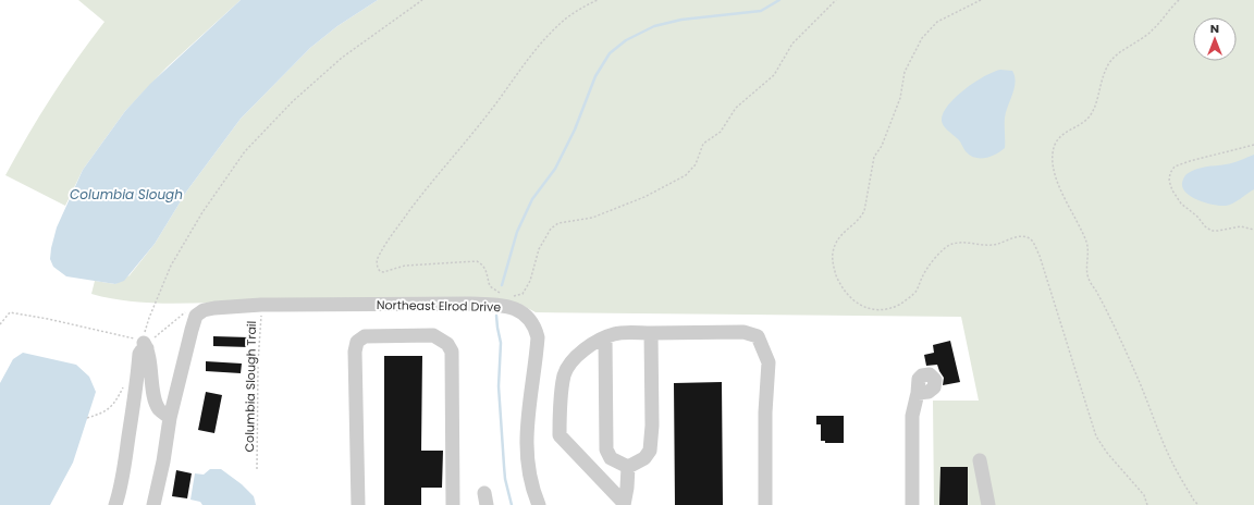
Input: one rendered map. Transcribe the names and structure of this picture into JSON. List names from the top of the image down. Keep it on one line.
{"streets":{"street":["Northeast Elrod Drive"],"path":["Columbia Slough Trail"]},"crossings":[["Northeast Elrod Drive","Columbia Slough Trail"]],"water":["Columbia Slough"],"north":"top"}
